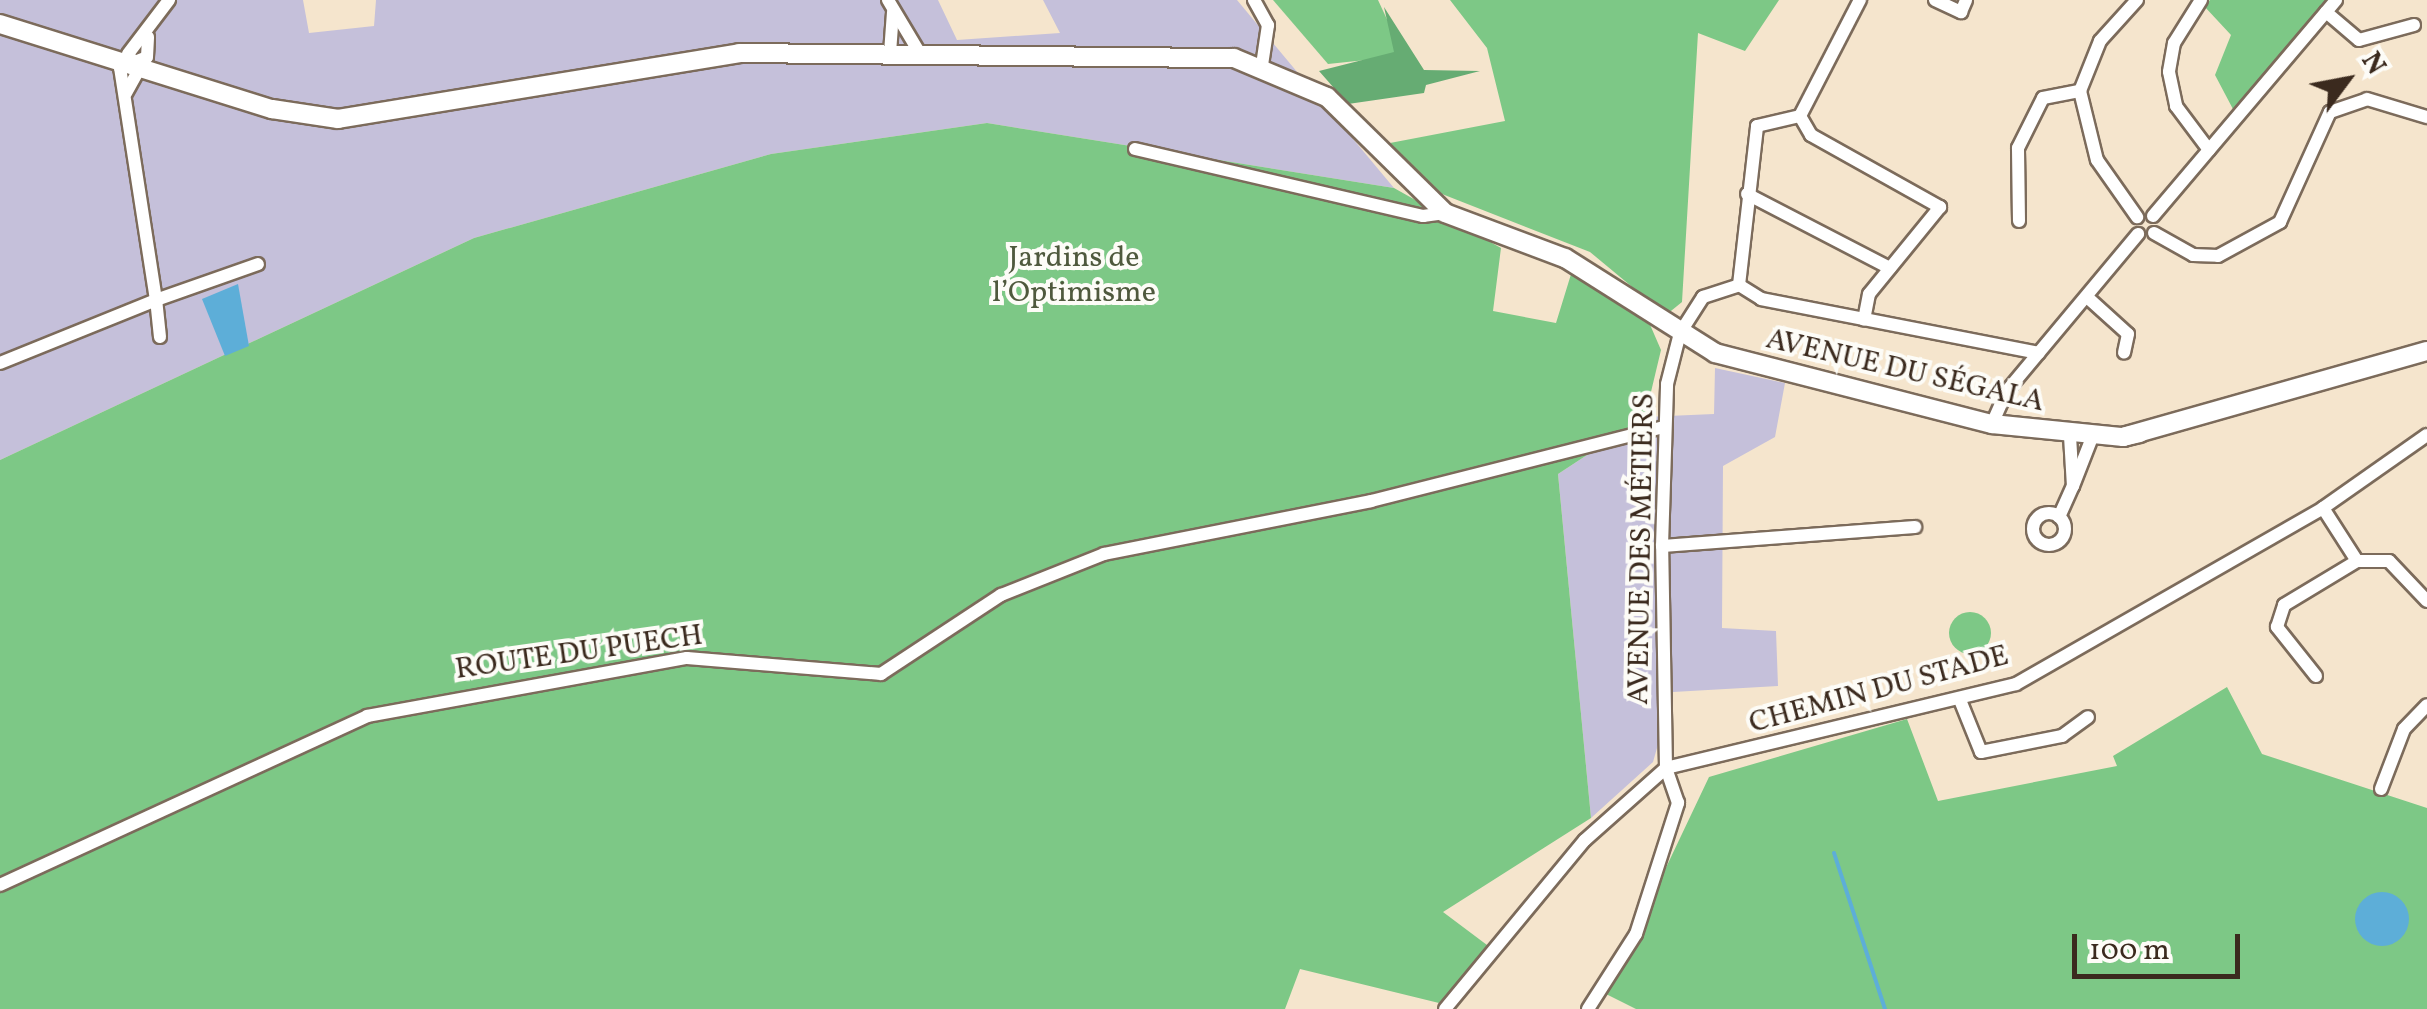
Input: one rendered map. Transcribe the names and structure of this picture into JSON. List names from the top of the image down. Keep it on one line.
{"streets":{"street":["AVENUE DU SÉGALA","AVENUE DES MÉTIERS","ROUTE DU PUECH","CHEMIN DU STADE"]},"crossings":[["AVENUE DU SÉGALA","AVENUE DES MÉTIERS"],["AVENUE DES MÉTIERS","ROUTE DU PUECH"],["AVENUE DES MÉTIERS","CHEMIN DU STADE"]],"parks":["Jardins de l’Optimisme"],"scale_bar":"100 m","north":"top right"}
